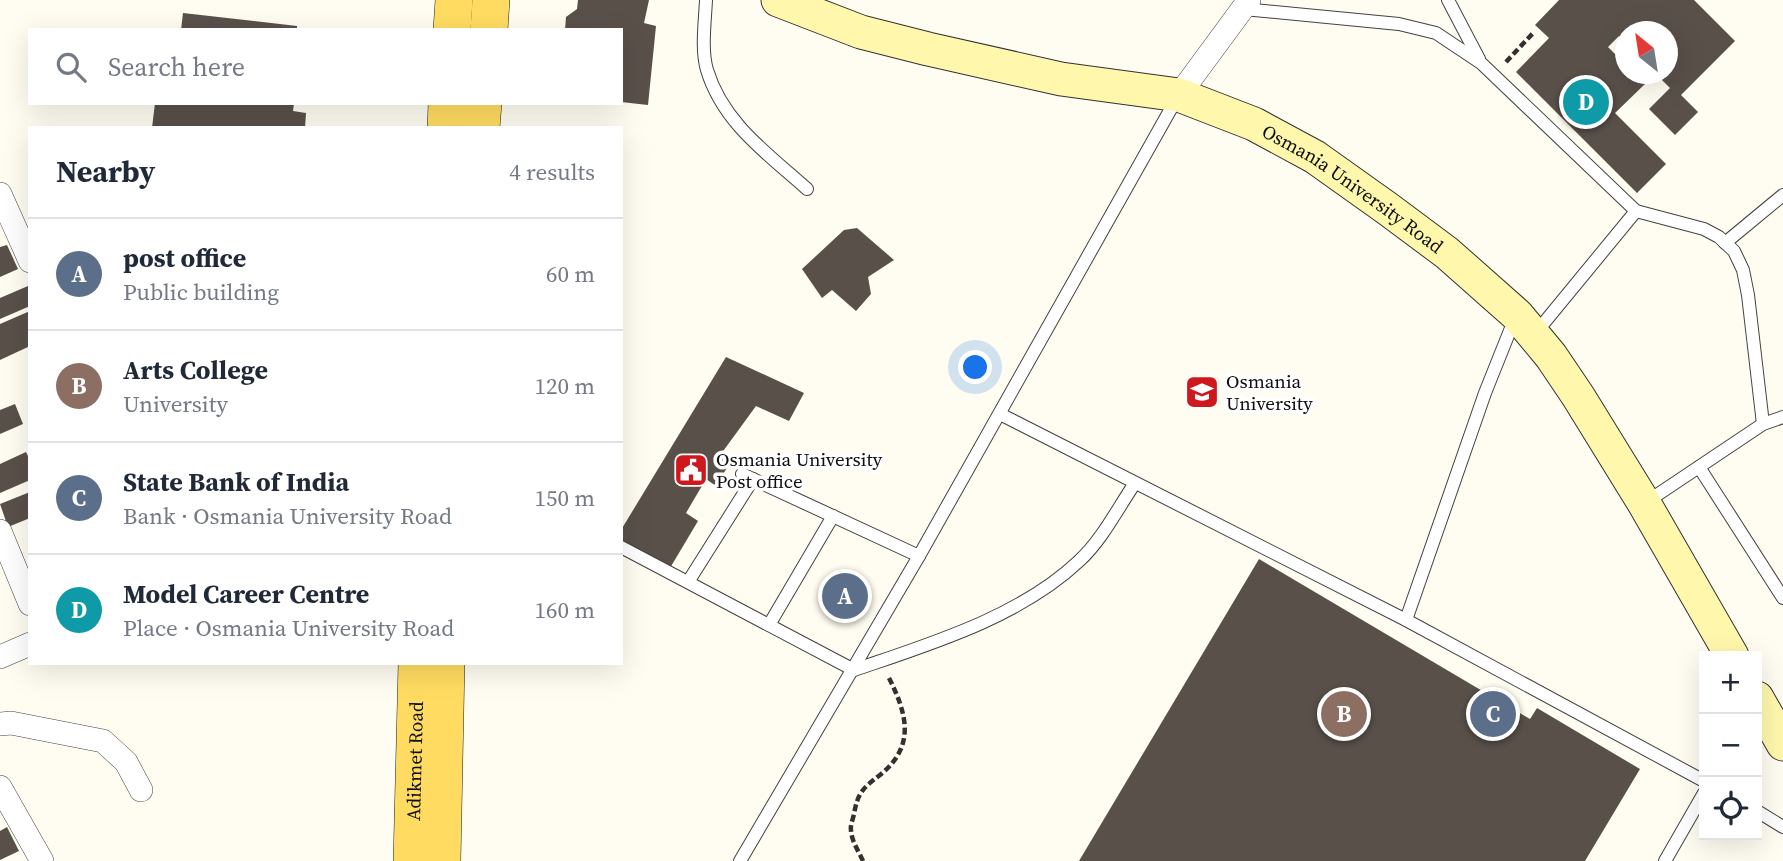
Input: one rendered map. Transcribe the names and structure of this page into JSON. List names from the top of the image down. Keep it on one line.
{"streets":{"main road":["Osmania University Road","Adikmet Road"]},"places":{"school or university":["Osmania University"],"public building":["Osmania University Post office"]},"north":"top left","page":{"search":"Search here","pins":["D","A","B","C"],"heading":["Nearby","4 results"],"list":[{"mark":"A","name":"post office","note":"Public building","value":"60 m"},{"mark":"B","name":"Arts College","note":"University","value":"120 m"},{"mark":"C","name":"State Bank of India","note":"Bank · Osmania University Road","value":"150 m"},{"mark":"D","name":"Model Career Centre","note":"Place · Osmania University Road","value":"160 m"}],"map_buttons":["+","−"]}}
